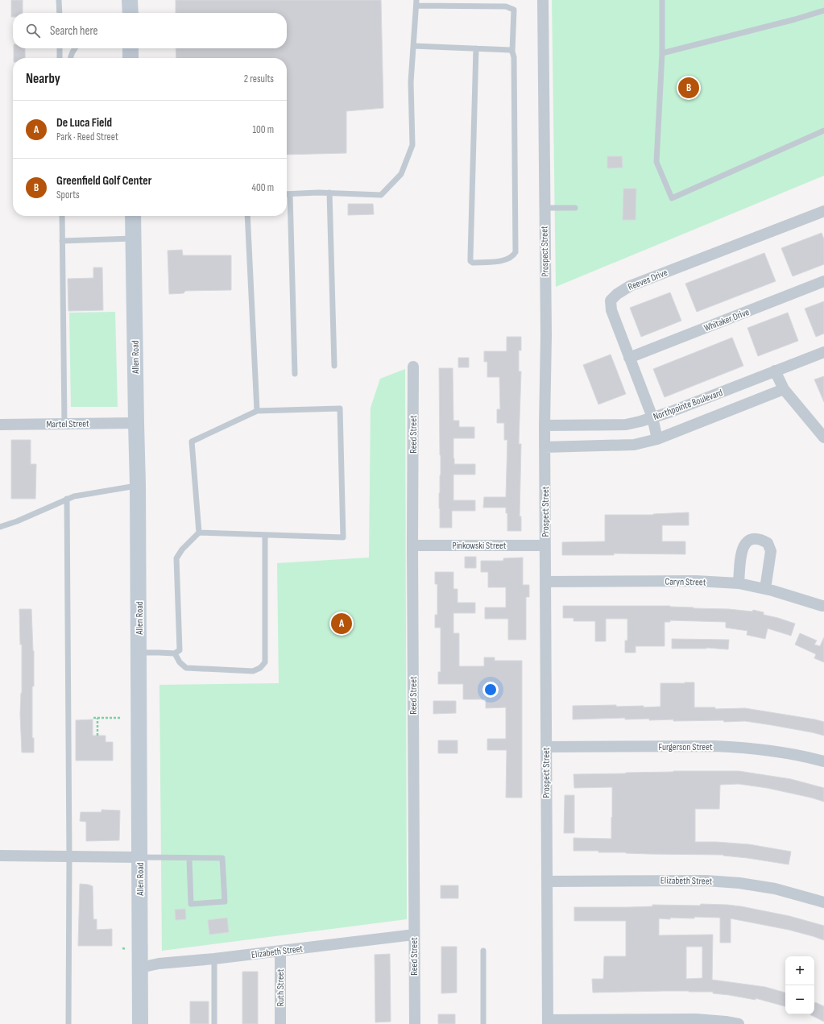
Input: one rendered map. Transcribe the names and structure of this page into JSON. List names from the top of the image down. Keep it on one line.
{"streets":{"main road":["Allen Road"],"street":["Prospect Street","Reeves Drive","Whitaker Drive","Northpointe Boulevard","Martel Street","Reed Street","Pinkowski Street","Caryn Street","Furgerson Street","Elizabeth Street","Ruth Street"]},"crossings":[["Prospect Street","Northpointe Boulevard"],["Prospect Street","Pinkowski Street"],["Prospect Street","Caryn Street"],["Prospect Street","Furgerson Street"],["Prospect Street","Elizabeth Street"],["Reeves Drive","Whitaker Drive"],["Reeves Drive","Northpointe Boulevard"],["Allen Road","Martel Street"],["Allen Road","Elizabeth Street"],["Reed Street","Pinkowski Street"],["Reed Street","Elizabeth Street"],["Elizabeth Street","Ruth Street"]],"page":{"search":"Search here","heading":["Nearby","2 results"],"pins":["B","A"],"list":[{"mark":"A","name":"De Luca Field","note":"Park · Reed Street","value":"100 m"},{"mark":"B","name":"Greenfield Golf Center","note":"Sports","value":"400 m"}],"map_buttons":["+","−"]}}
